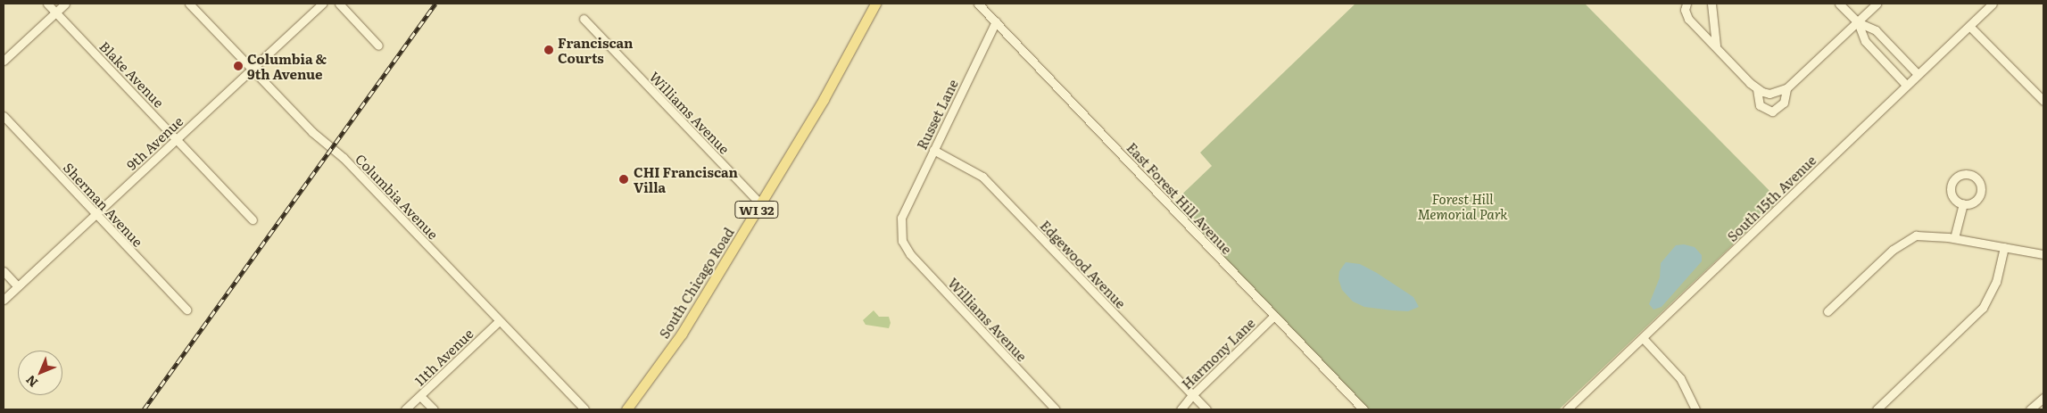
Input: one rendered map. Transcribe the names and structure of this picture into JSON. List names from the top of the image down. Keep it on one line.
{"streets":{"main road":["WI 32","South Chicago Road"],"street":["Blake Avenue","Williams Avenue","Russet Lane","9th Avenue","Columbia Avenue","East Forest Hill Avenue","South 15th Avenue","Sherman Avenue","Edgewood Avenue","Harmony Lane","11th Avenue"]},"crossings":[["Blake Avenue","9th Avenue"],["Williams Avenue","Russet Lane"],["Williams Avenue","South Chicago Road"],["Russet Lane","East Forest Hill Avenue"],["Russet Lane","Edgewood Avenue"],["9th Avenue","Columbia Avenue"],["9th Avenue","Sherman Avenue"],["Columbia Avenue","11th Avenue"],["East Forest Hill Avenue","Harmony Lane"],["Edgewood Avenue","Harmony Lane"]],"parks":["Forest Hill Memorial Park"],"places":["Franciscan Courts","Columbia & 9th Avenue","CHI Franciscan Villa"],"north":"bottom left"}
